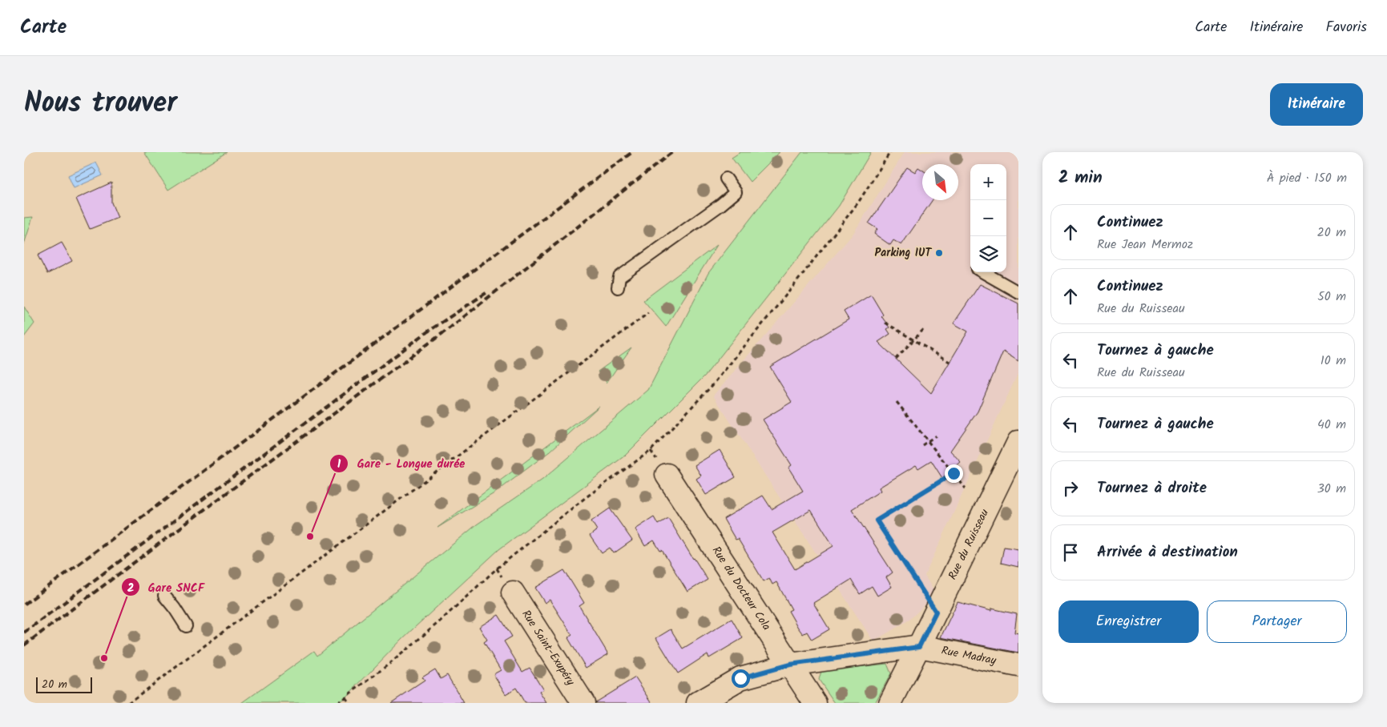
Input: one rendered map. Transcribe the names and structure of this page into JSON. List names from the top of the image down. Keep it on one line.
{"streets":{"street":["Rue du Ruisseau","Rue du Docteur Cola","Rue Saint-Exupéry","Rue Madray"]},"crossings":[["Rue du Ruisseau","Rue Madray"]],"places":["Parking IUT","Gare - Longue durée","Gare SNCF"],"scale_bar":"20 m","north":"bottom right","page":{"header":"Carte","nav":["Carte","Itinéraire","Favoris"],"title":"Nous trouver","buttons":["Itinéraire",["Enregistrer","Partager"]],"heading":["2 min","À pied · 150 m"],"map_buttons":["+","−"],"list":[["Continuez","Rue Jean Mermoz","20 m"],["Continuez","Rue du Ruisseau","50 m"],["Tournez à gauche","Rue du Ruisseau","10 m"],["Tournez à gauche","40 m"],["Tournez à droite","30 m"],"Arrivée à destination"],"scale":"20 m"}}
